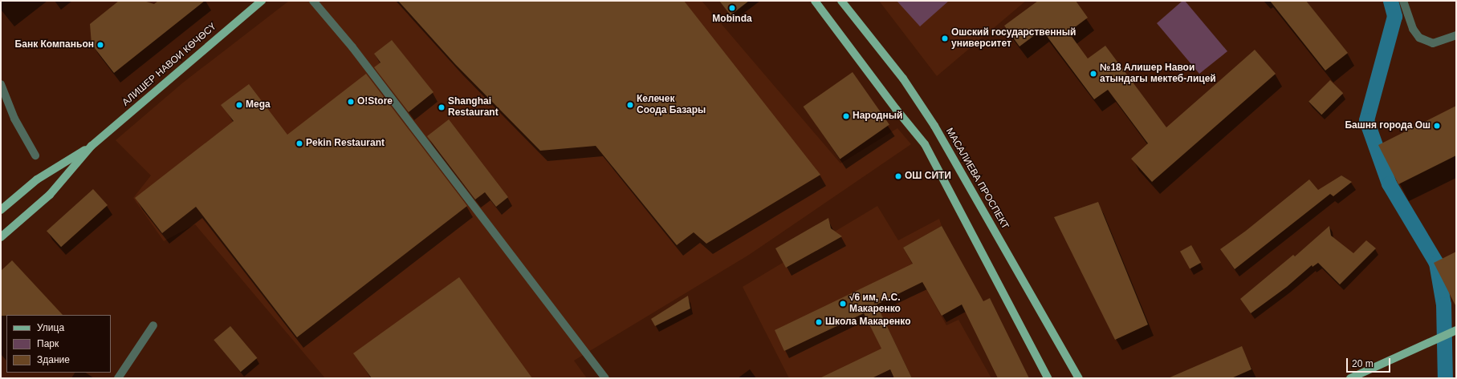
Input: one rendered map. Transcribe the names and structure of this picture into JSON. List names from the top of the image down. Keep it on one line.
{"streets":{"main road":["АЛИШЕР НАВОИ КӨЧӨСҮ","МАСАЛИЕВА ПРОСПЕКТ"]},"places":["Mobinda","Ошский государственный университет","Банк Компаньон","№18 Алишер Навои атындагы мектеб-лицей","O!Store","Mega","Келечек Соода Базары","Shanghai Restaurant","Народный","Башня города Ош","Pekin Restaurant","ОШ СИТИ","√6 им, А.С. Макаренко","Школа Макаренко"],"legend":["Улица","Парк","Здание"],"scale_bar":"20 m"}
